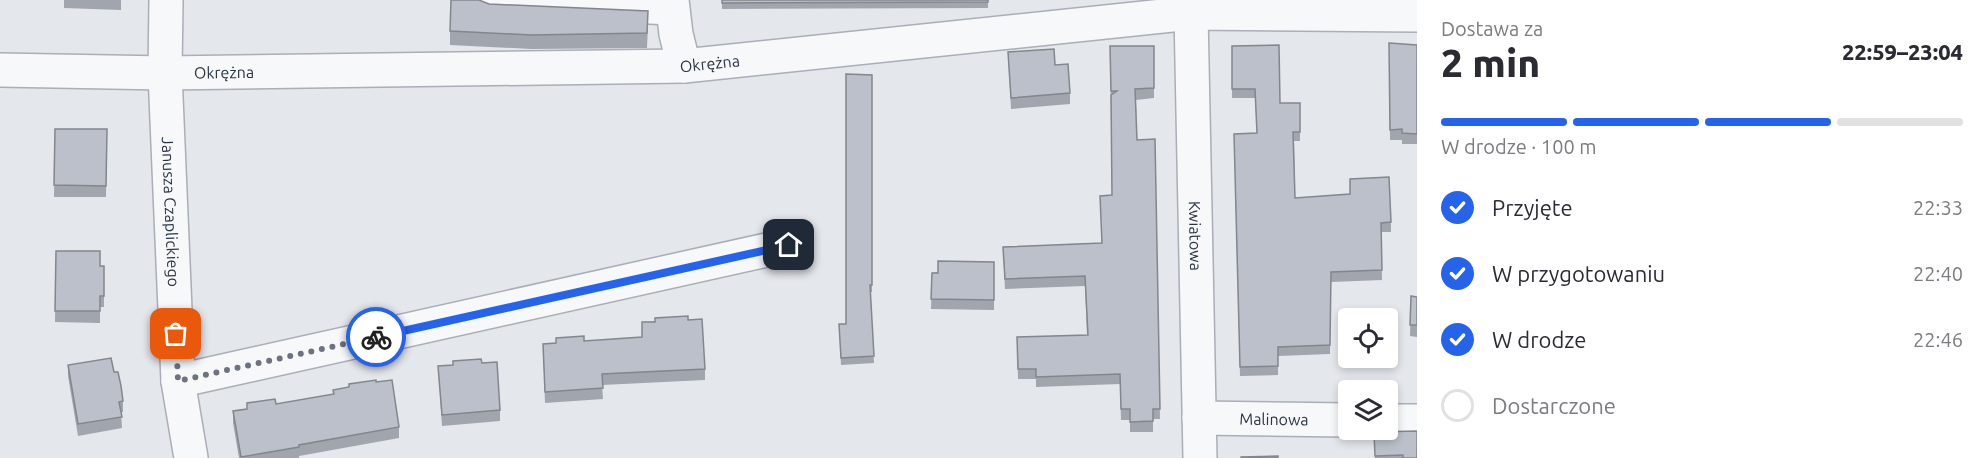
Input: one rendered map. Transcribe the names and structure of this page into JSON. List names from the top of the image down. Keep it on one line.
{"streets":{"street":["Okrężna","Janusza Czaplickiego","Kwiatowa","Malinowa"]},"crossings":[["Okrężna","Janusza Czaplickiego"],["Okrężna","Kwiatowa"],["Kwiatowa","Malinowa"]],"page":{"heading":["2 min","Dostawa za","22:59–23:04"],"bar":"W drodze · 100 m","list":[["Przyjęte","22:33"],["W przygotowaniu","22:40"],["W drodze","22:46"],"Dostarczone"]}}
